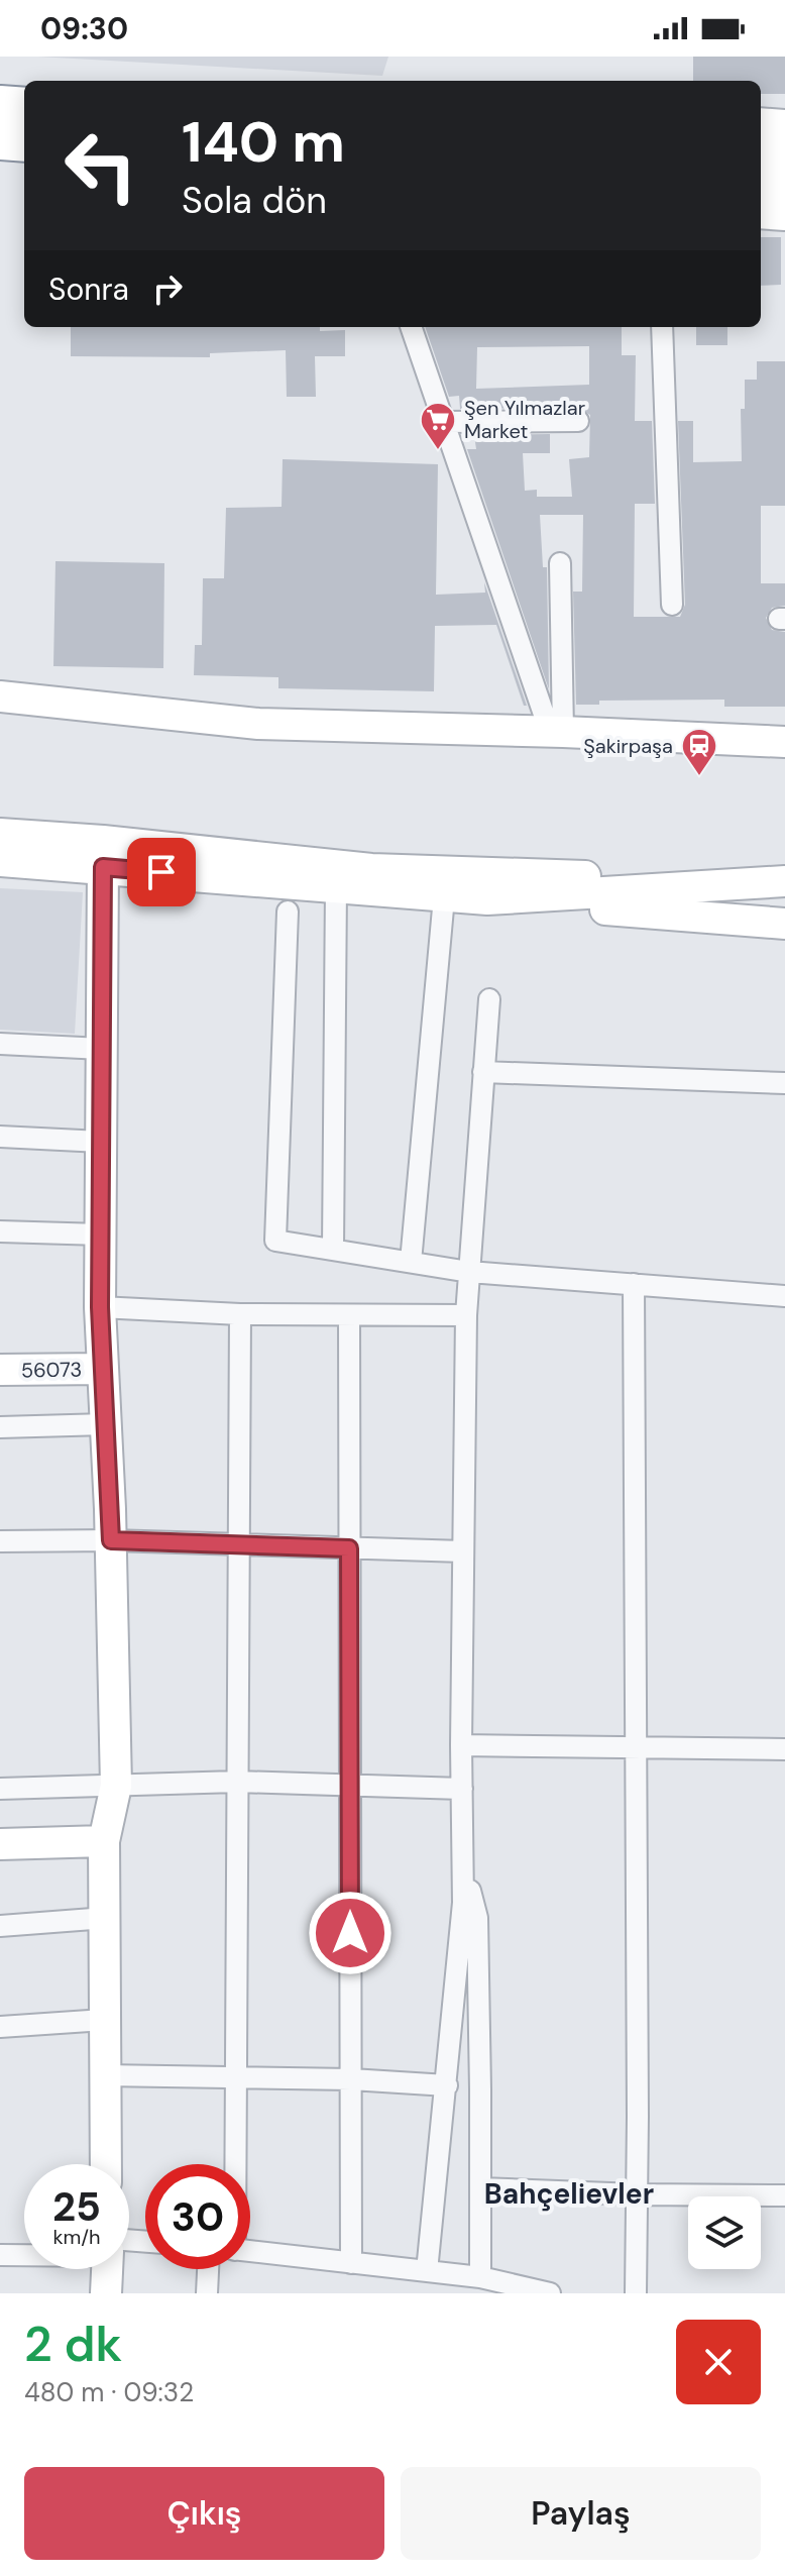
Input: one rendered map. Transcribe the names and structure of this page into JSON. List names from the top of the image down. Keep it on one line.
{"streets":{"main road":["56073"]},"districts":["Bahçelievler"],"places":{"supermarket":["Şen Yılmazlar Market"],"station":["Şakirpaşa"]},"page":{"status":"09:30","turn":["140 m","Sola dön"],"then":"Sonra","speed":"25 km/h","limit":"30","heading":["2 dk","480 m · 09:32"],"buttons":["Çıkış","Paylaş"]}}
